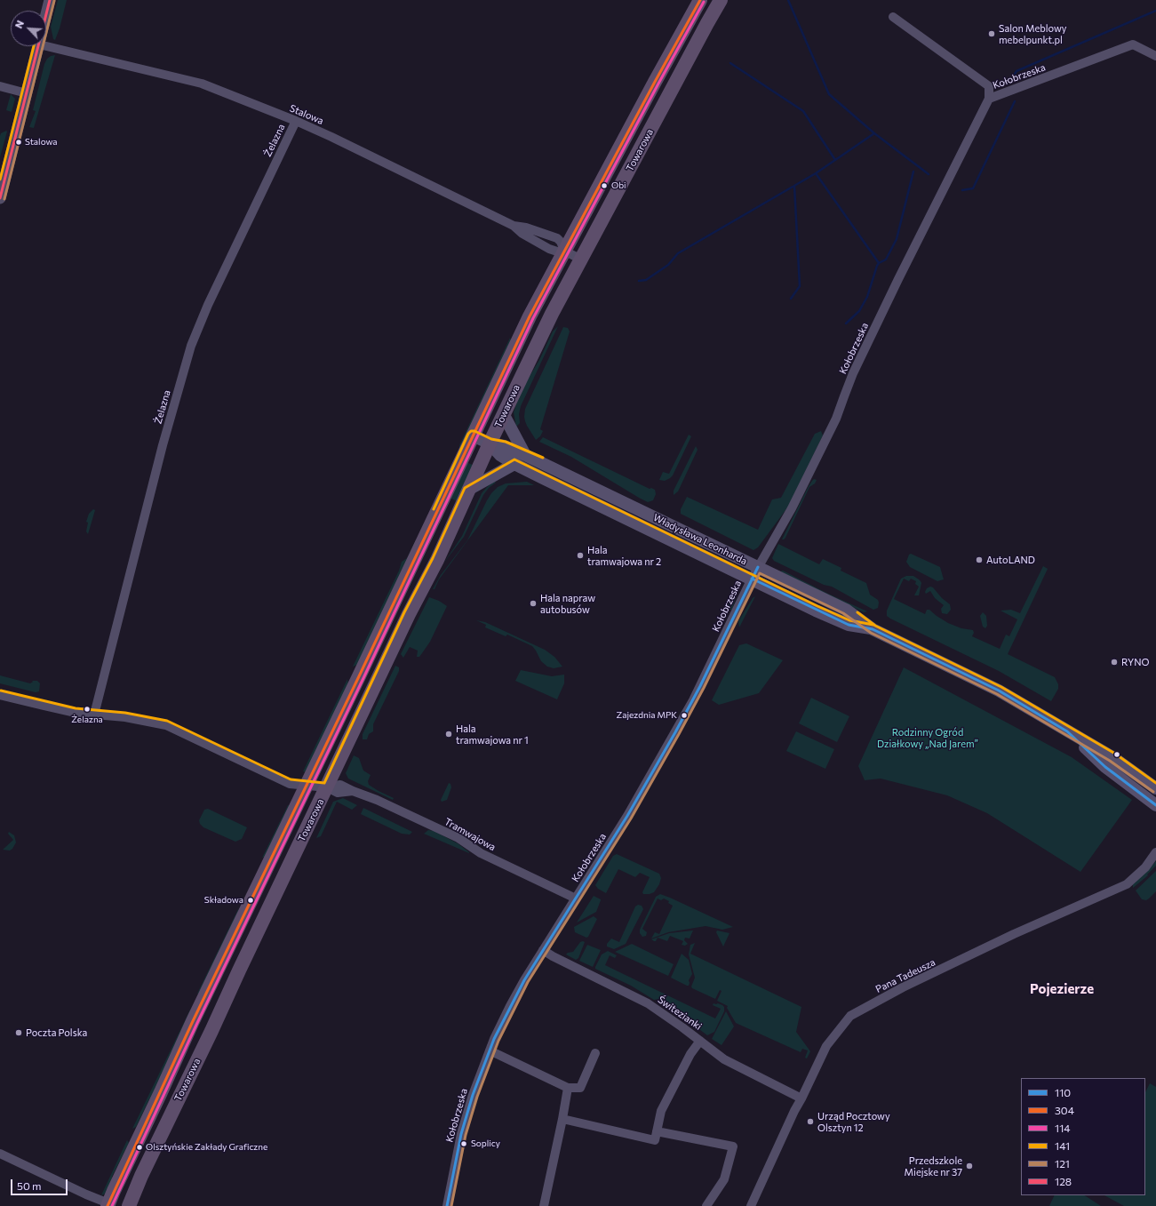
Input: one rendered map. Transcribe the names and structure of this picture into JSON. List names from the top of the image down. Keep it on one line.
{"streets":{"main road":["Towarowa","Władysława Leonharda"],"street":["Kołobrzeska","Stalowa","Żelazna","Tramwajowa","Pana Tadeusza","Świtezianki"]},"crossings":[["Kołobrzeska","Władysława Leonharda"],["Kołobrzeska","Tramwajowa"],["Kołobrzeska","Świtezianki"],["Stalowa","Żelazna"],["Stalowa","Towarowa"],["Towarowa","Władysława Leonharda"],["Towarowa","Tramwajowa"],["Pana Tadeusza","Świtezianki"]],"districts":["Pojezierze"],"parks":["Rodzinny Ogród Działkowy „Nad Jarem”"],"places":["Salon Meblowy mebelpunkt.pl","Stalowa","Obi","Hala tramwajowa nr 2","AutoLAND","Hala napraw autobusów","RYNO","Żelazna","Zajezdnia MPK","Hala tramwajowa nr 1","Składowa","Poczta Polska","Urząd Pocztowy Olsztyn 12","Soplicy","Olsztyńskie Zakłady Graficzne","Przedszkole Miejske nr 37"],"lines":["transit line 304","transit line 128","transit line 121","transit line 114","transit line 141","transit line 110"],"legend":["110","304","114","141","121","128"],"scale_bar":"50 m","north":"top left"}
